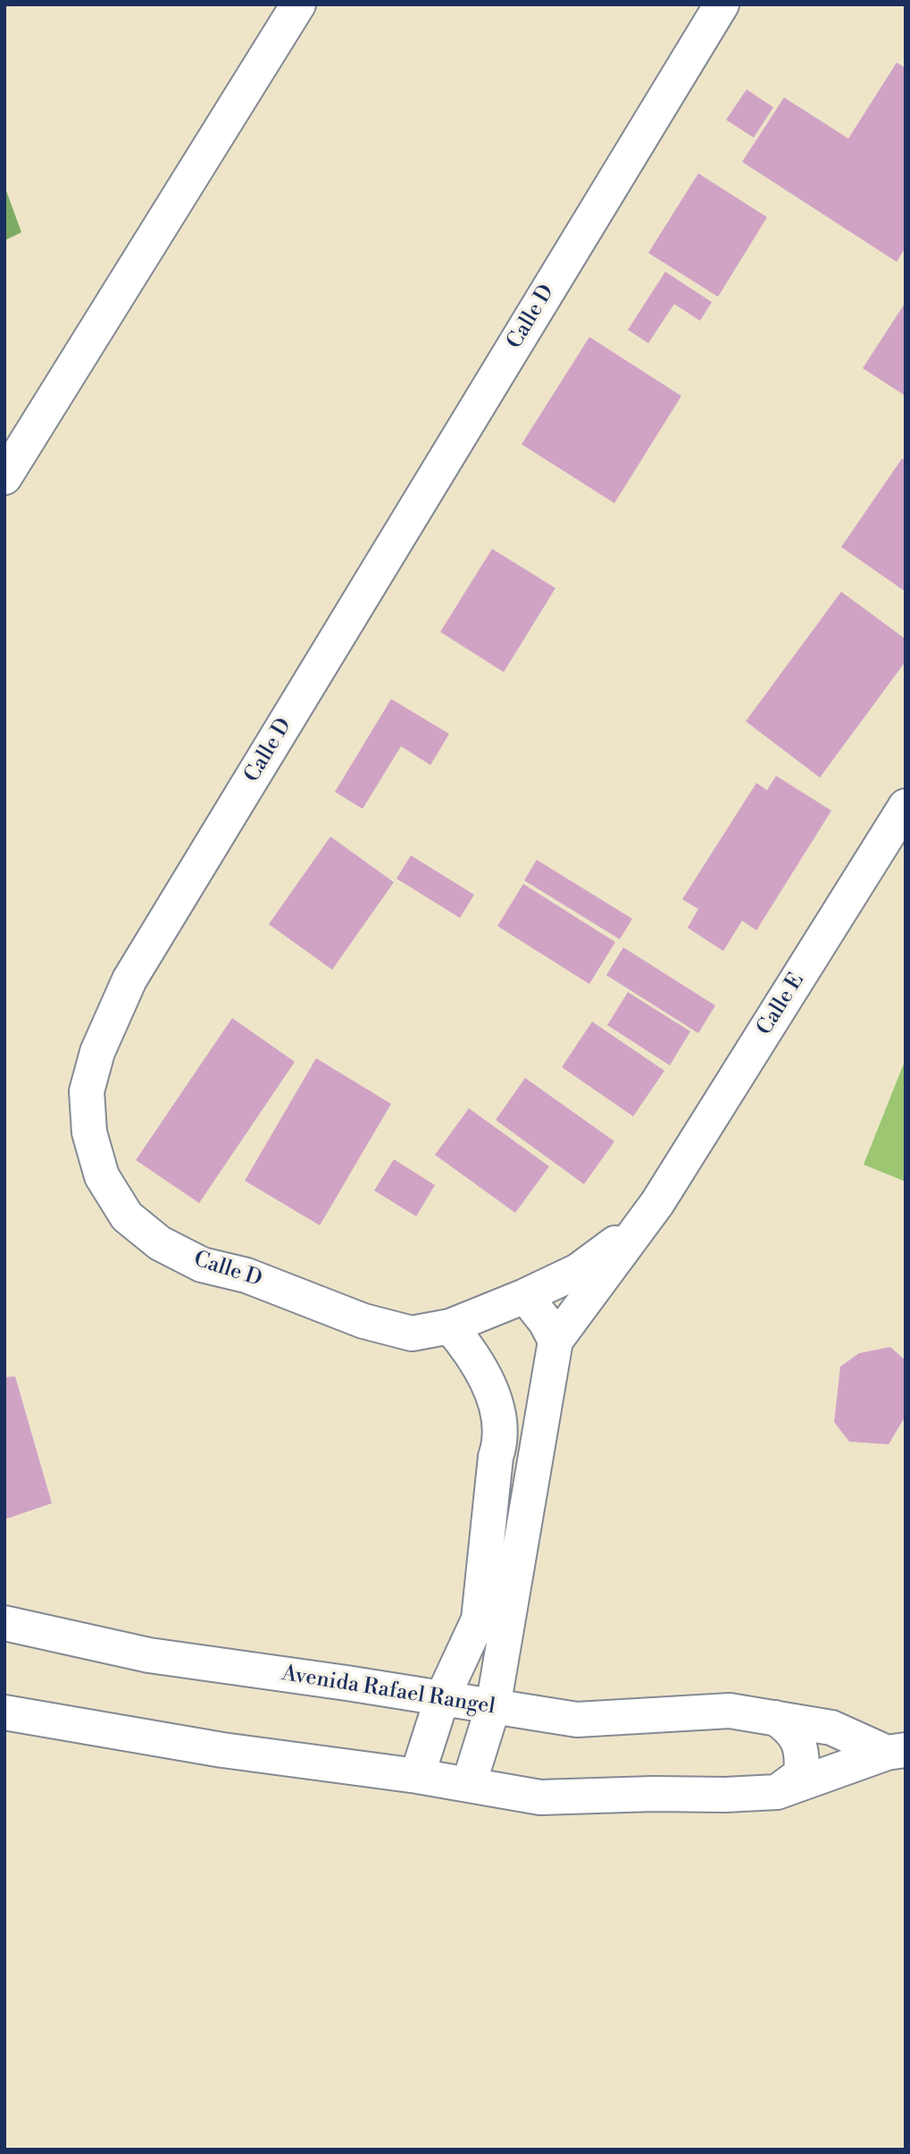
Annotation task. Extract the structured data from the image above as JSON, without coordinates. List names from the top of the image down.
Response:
{
  "streets": {
    "street": ["Calle D", "Calle E", "Avenida Rafael Rangel"]
  },
  "crossings": [
    ["Calle D", "Calle E"]
  ]
}
